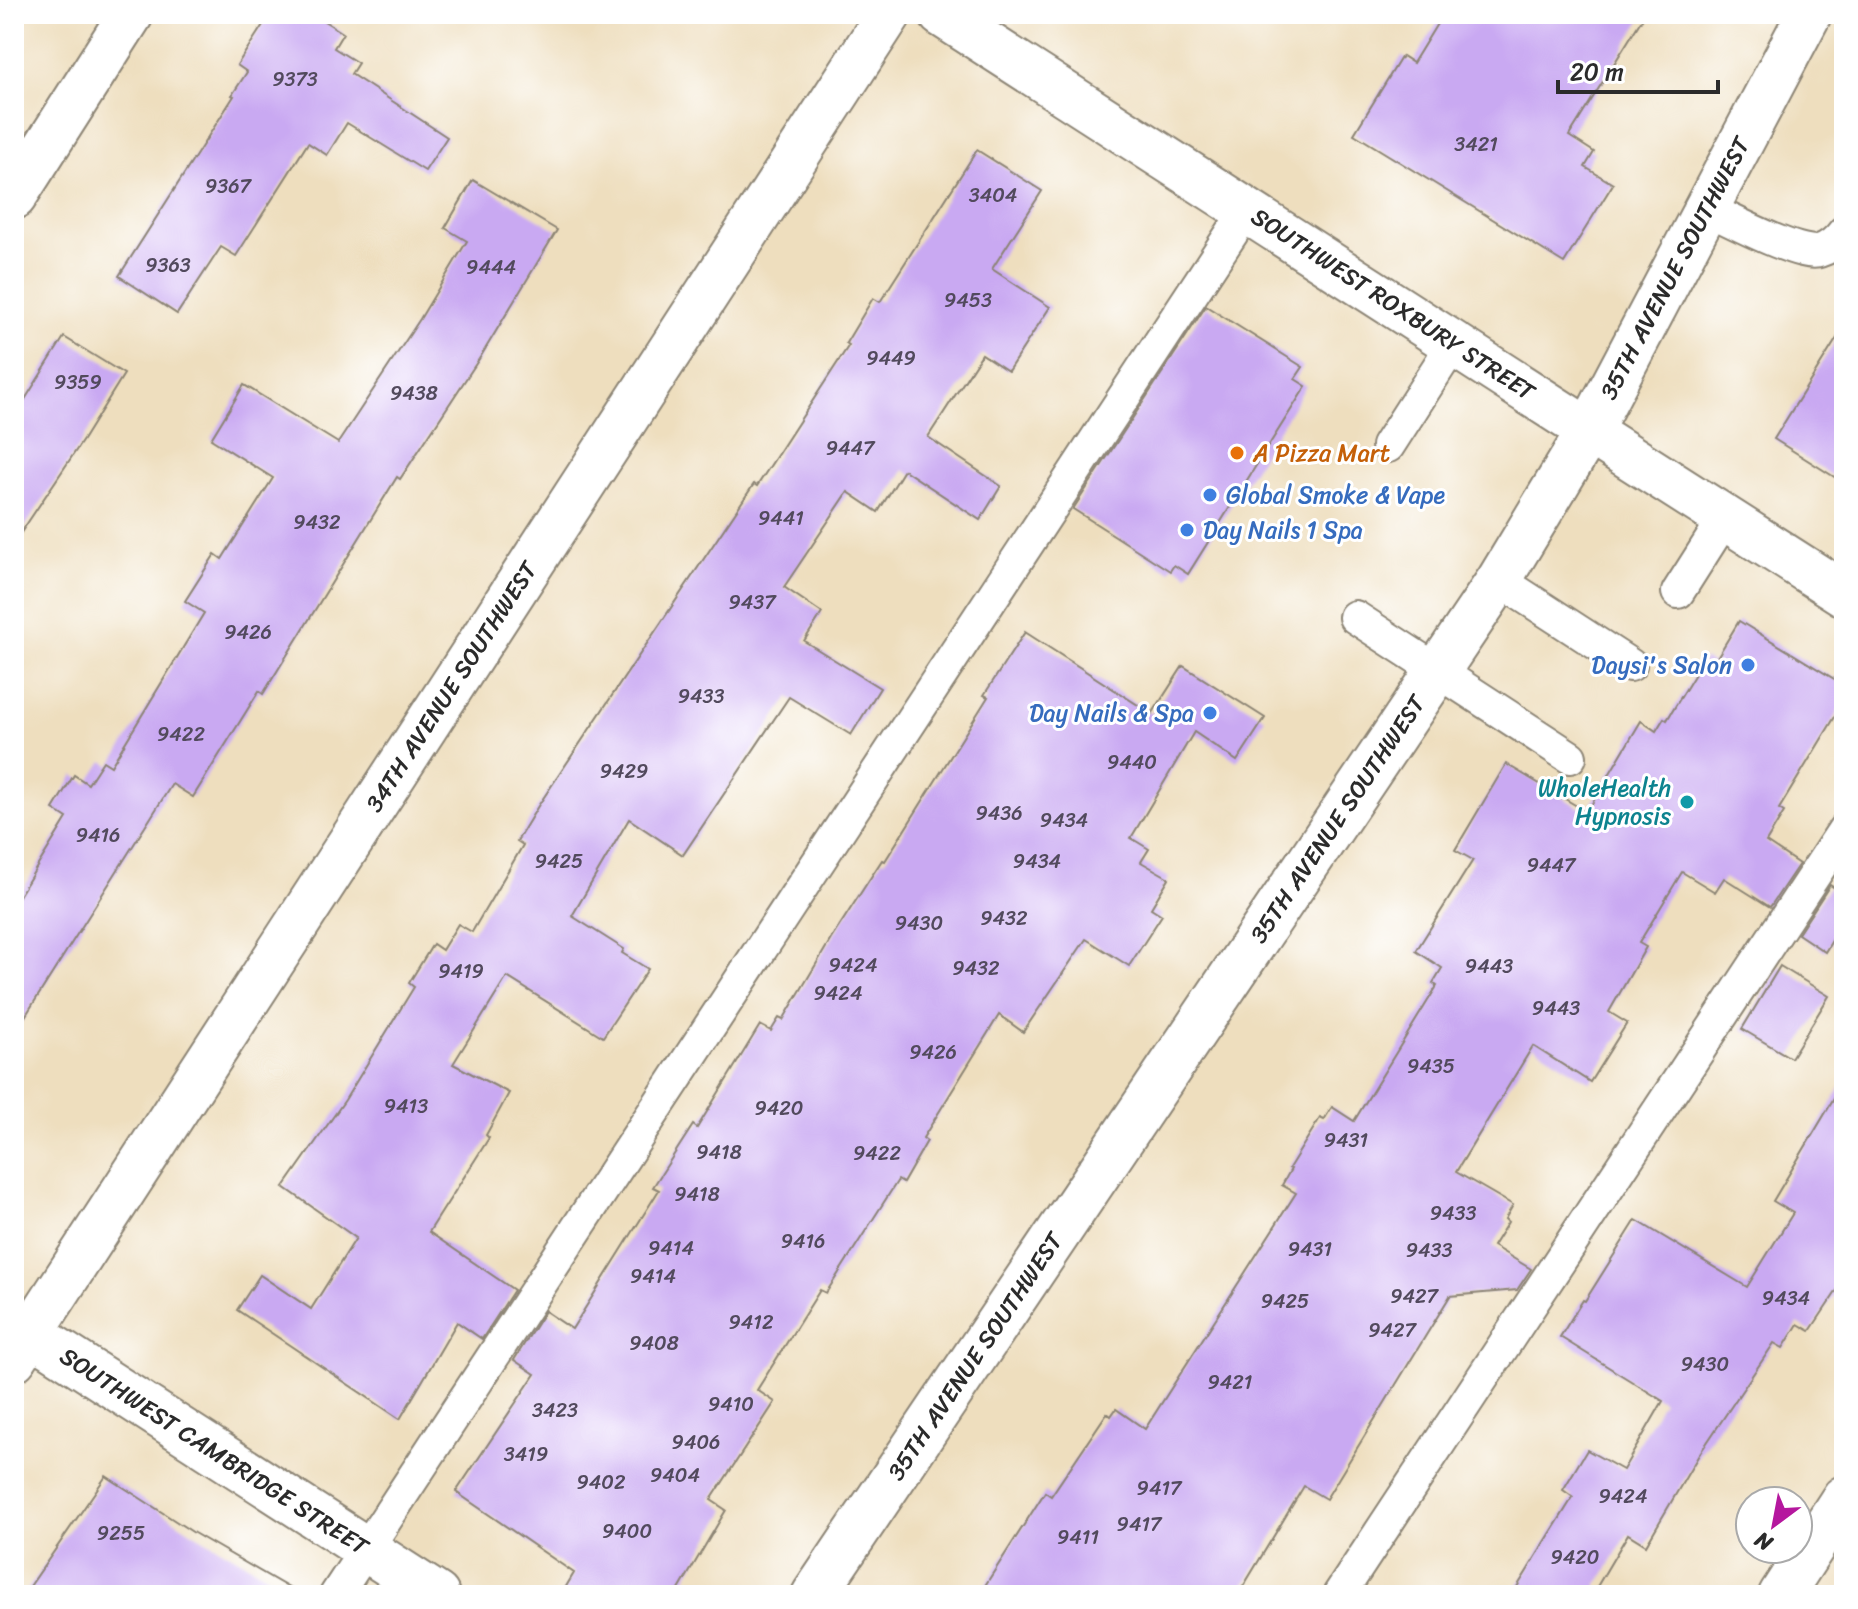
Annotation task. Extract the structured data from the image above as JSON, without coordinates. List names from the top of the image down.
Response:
{
  "streets": {
    "street": [
      "35TH AVENUE SOUTHWEST",
      "SOUTHWEST ROXBURY STREET",
      "34TH AVENUE SOUTHWEST",
      "SOUTHWEST CAMBRIDGE STREET"
    ]
  },
  "crossings": [
    ["35TH AVENUE SOUTHWEST", "SOUTHWEST ROXBURY STREET"],
    ["34TH AVENUE SOUTHWEST", "SOUTHWEST CAMBRIDGE STREET"]
  ],
  "places": [
    "A Pizza Mart",
    "Global Smoke & Vape",
    "Day Nails 1 Spa",
    "Daysi's Salon",
    "Day Nails & Spa",
    "WholeHealth Hypnosis"
  ],
  "house_numbers": [
    "9373",
    "3421",
    "9367",
    "3404",
    "9363",
    "9444",
    "9453",
    "9449",
    "9359",
    "9438",
    "9447",
    "9441",
    "9432",
    "9437",
    "9426",
    "9433",
    "9422",
    "9440",
    "9429",
    "9436",
    "9434",
    "9416",
    "9425",
    "9434",
    "9447",
    "9432",
    "9430",
    "9424",
    "9443",
    "9432",
    "9419",
    "9424",
    "9443",
    "9426",
    "9435",
    "9413",
    "9420",
    "9431",
    "9418",
    "9422",
    "9418",
    "9433",
    "9416",
    "9414",
    "9431",
    "9433",
    "9414",
    "9427",
    "9434",
    "9425",
    "9412",
    "9427",
    "9408",
    "9430",
    "9421",
    "9410",
    "3423",
    "9406",
    "3419",
    "9404",
    "9402",
    "9417",
    "9424",
    "9417",
    "9400",
    "9255",
    "9411",
    "9420"
  ],
  "scale_bar": "20 m",
  "north": "bottom left"
}
